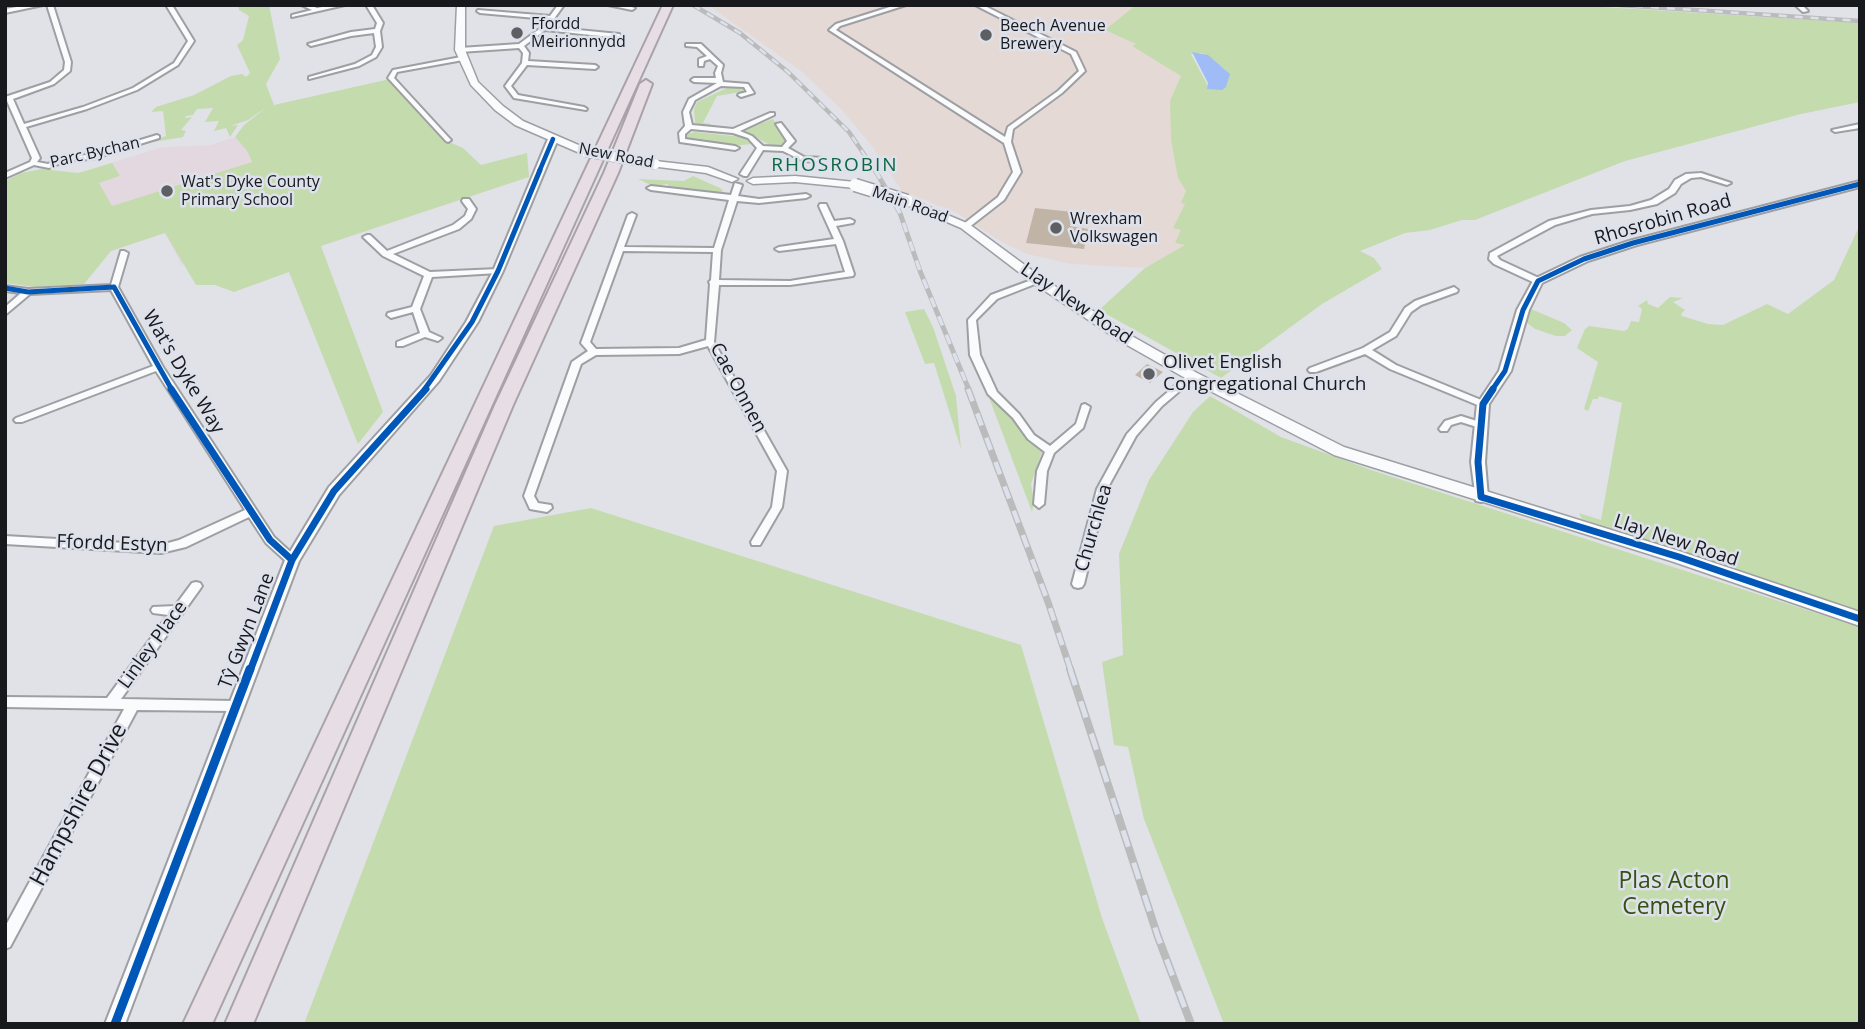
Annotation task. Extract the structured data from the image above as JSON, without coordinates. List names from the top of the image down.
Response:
{
  "streets": {
    "main road": ["New Road", "Main Road", "Llay New Road"],
    "street": [
      "Parc Bychan",
      "Rhosrobin Road",
      "Wat's Dyke Way",
      "Cae Onnen",
      "Churchlea",
      "Ffordd Estyn",
      "Tŷ Gwyn Lane",
      "Linley Place",
      "Hampshire Drive"
    ]
  },
  "crossings": [
    ["New Road", "Main Road"],
    ["New Road", "Cae Onnen"],
    ["New Road", "Tŷ Gwyn Lane"],
    ["Main Road", "Llay New Road"],
    ["Llay New Road", "Churchlea"],
    ["Wat's Dyke Way", "Ffordd Estyn"],
    ["Wat's Dyke Way", "Tŷ Gwyn Lane"]
  ],
  "districts": ["RHOSROBIN"],
  "parks": ["Plas Acton Cemetery"],
  "places": [
    "Ffordd Meirionnydd",
    "Beech Avenue Brewery",
    "Wat's Dyke County Primary School",
    "Wrexham Volkswagen",
    "Olivet English Congregational Church"
  ]
}
